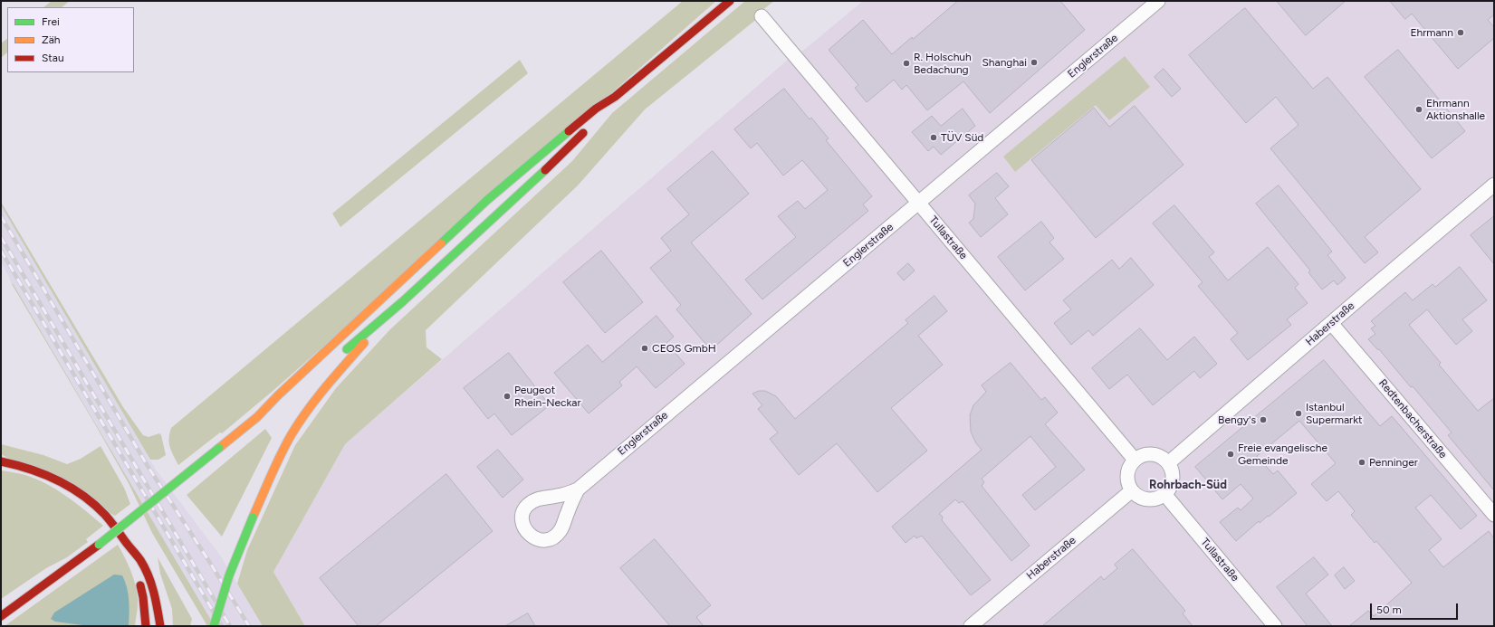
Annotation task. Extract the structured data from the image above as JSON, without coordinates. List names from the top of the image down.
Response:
{
  "streets": {
    "street": [
      "Englerstraße",
      "Tullastraße",
      "Haberstraße",
      "Redtenbacherstraße"
    ]
  },
  "crossings": [
    ["Englerstraße", "Tullastraße"],
    ["Tullastraße", "Haberstraße"],
    ["Haberstraße", "Redtenbacherstraße"]
  ],
  "districts": ["Rohrbach-Süd"],
  "places": [
    "Ehrmann",
    "Shanghai",
    "R. Holschuh Bedachung",
    "Ehrmann Aktionshalle",
    "TÜV Süd",
    "CEOS GmbH",
    "Peugeot Rhein-Neckar",
    "Istanbul Supermarkt",
    "Bengy's",
    "Freie evangelische Gemeinde",
    "Penninger"
  ],
  "legend": ["Frei", "Zäh", "Stau"],
  "scale_bar": "50 m"
}
